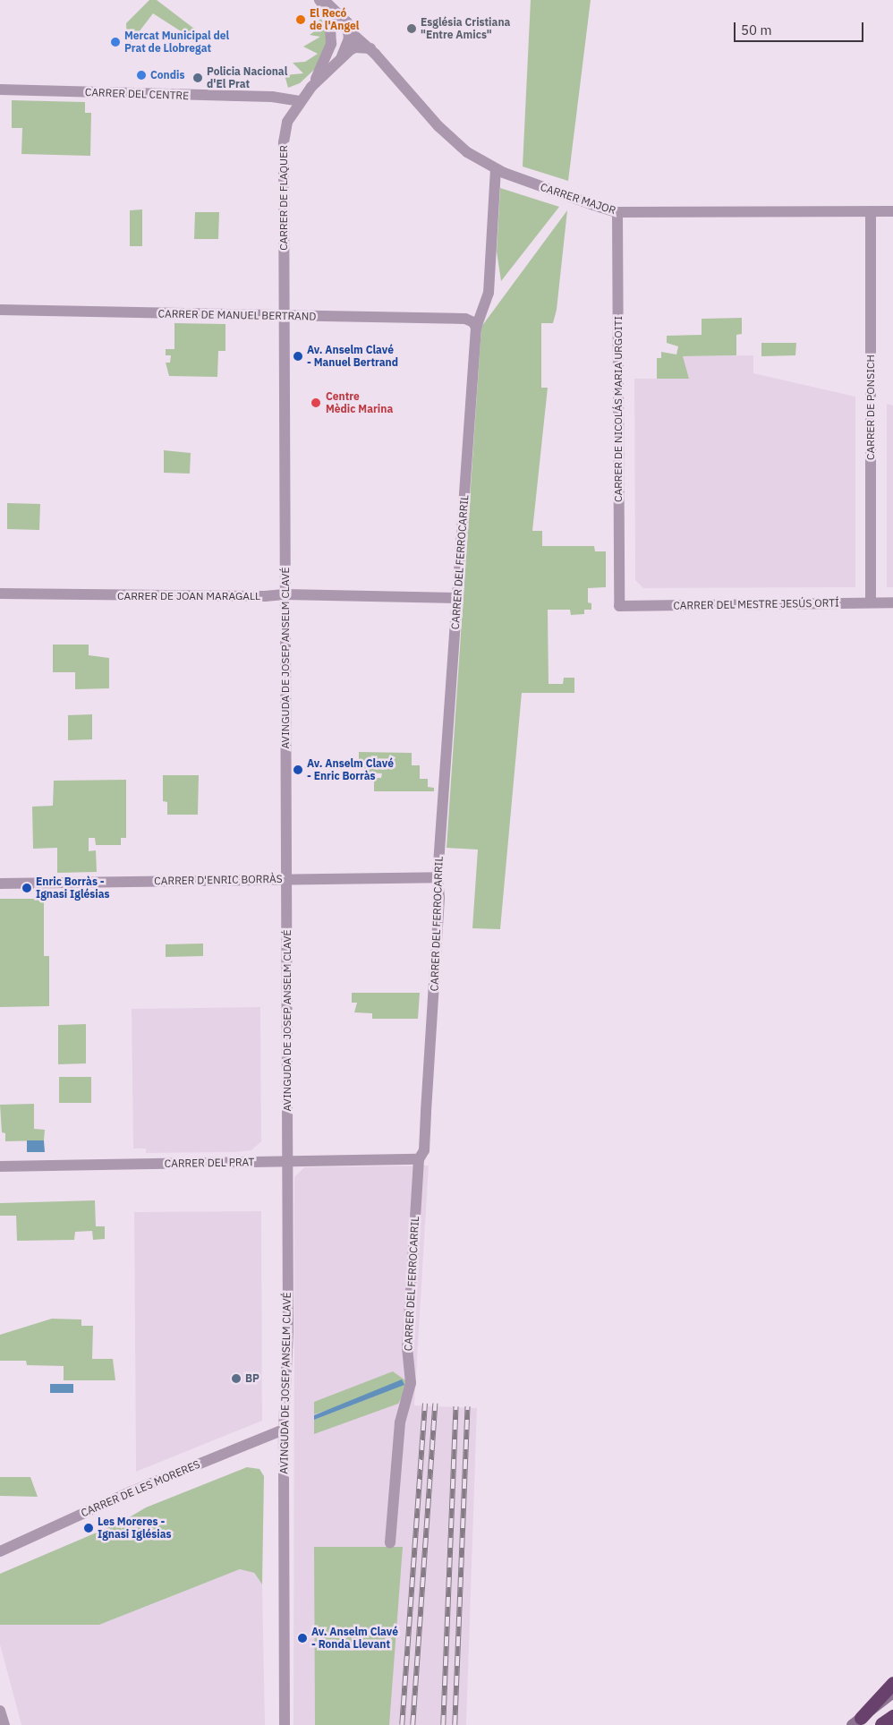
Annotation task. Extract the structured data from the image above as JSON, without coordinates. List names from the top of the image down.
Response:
{
  "streets": {
    "street": [
      "CARRER DEL CENTRE",
      "CARRER DE FLAQUER",
      "CARRER MAJOR",
      "CARRER DE MANUEL BERTRAND",
      "CARRER DE PONSICH",
      "CARRER DE NICOLÁS MARIA URGOITI",
      "CARRER DEL FERROCARRIL",
      "CARRER DE JOAN MARAGALL",
      "CARRER DEL MESTRE JESÚS ORTÍ",
      "AVINGUDA DE JOSEP ANSELM CLAVÉ",
      "CARRER D'ENRIC BORRÀS",
      "CARRER DEL PRAT",
      "CARRER DE LES MORERES"
    ]
  },
  "crossings": [
    ["CARRER DEL CENTRE", "CARRER DE FLAQUER"],
    ["CARRER DE FLAQUER", "CARRER DE MANUEL BERTRAND"],
    ["CARRER DE FLAQUER", "AVINGUDA DE JOSEP ANSELM CLAVÉ"],
    ["CARRER MAJOR", "CARRER DE PONSICH"],
    ["CARRER MAJOR", "CARRER DE NICOLÁS MARIA URGOITI"],
    ["CARRER MAJOR", "CARRER DEL FERROCARRIL"],
    ["CARRER DE MANUEL BERTRAND", "CARRER DEL FERROCARRIL"],
    ["CARRER DE MANUEL BERTRAND", "AVINGUDA DE JOSEP ANSELM CLAVÉ"],
    ["CARRER DE PONSICH", "CARRER DEL MESTRE JESÚS ORTÍ"],
    ["CARRER DE NICOLÁS MARIA URGOITI", "CARRER DEL MESTRE JESÚS ORTÍ"],
    ["CARRER DEL FERROCARRIL", "CARRER DE JOAN MARAGALL"],
    ["CARRER DEL FERROCARRIL", "CARRER D'ENRIC BORRÀS"],
    ["CARRER DEL FERROCARRIL", "CARRER DEL PRAT"],
    ["CARRER DE JOAN MARAGALL", "AVINGUDA DE JOSEP ANSELM CLAVÉ"],
    ["AVINGUDA DE JOSEP ANSELM CLAVÉ", "CARRER D'ENRIC BORRÀS"],
    ["AVINGUDA DE JOSEP ANSELM CLAVÉ", "CARRER DEL PRAT"],
    ["AVINGUDA DE JOSEP ANSELM CLAVÉ", "CARRER DE LES MORERES"]
  ],
  "places": [
    "El Recó de l'Angel",
    "Església Cristiana \"Entre Amics\"",
    "Mercat Municipal del Prat de Llobregat",
    "Condis",
    "Policia Nacional d'El Prat",
    "Av. Anselm Clavé - Manuel Bertrand",
    "Centre Mèdic Marina",
    "Av. Anselm Clavé - Enric Borràs",
    "Enric Borràs - Ignasi Iglésias",
    "BP",
    "Les Moreres - Ignasi Iglésias",
    "Av. Anselm Clavé - Ronda Llevant"
  ],
  "scale_bar": "50 m"
}
